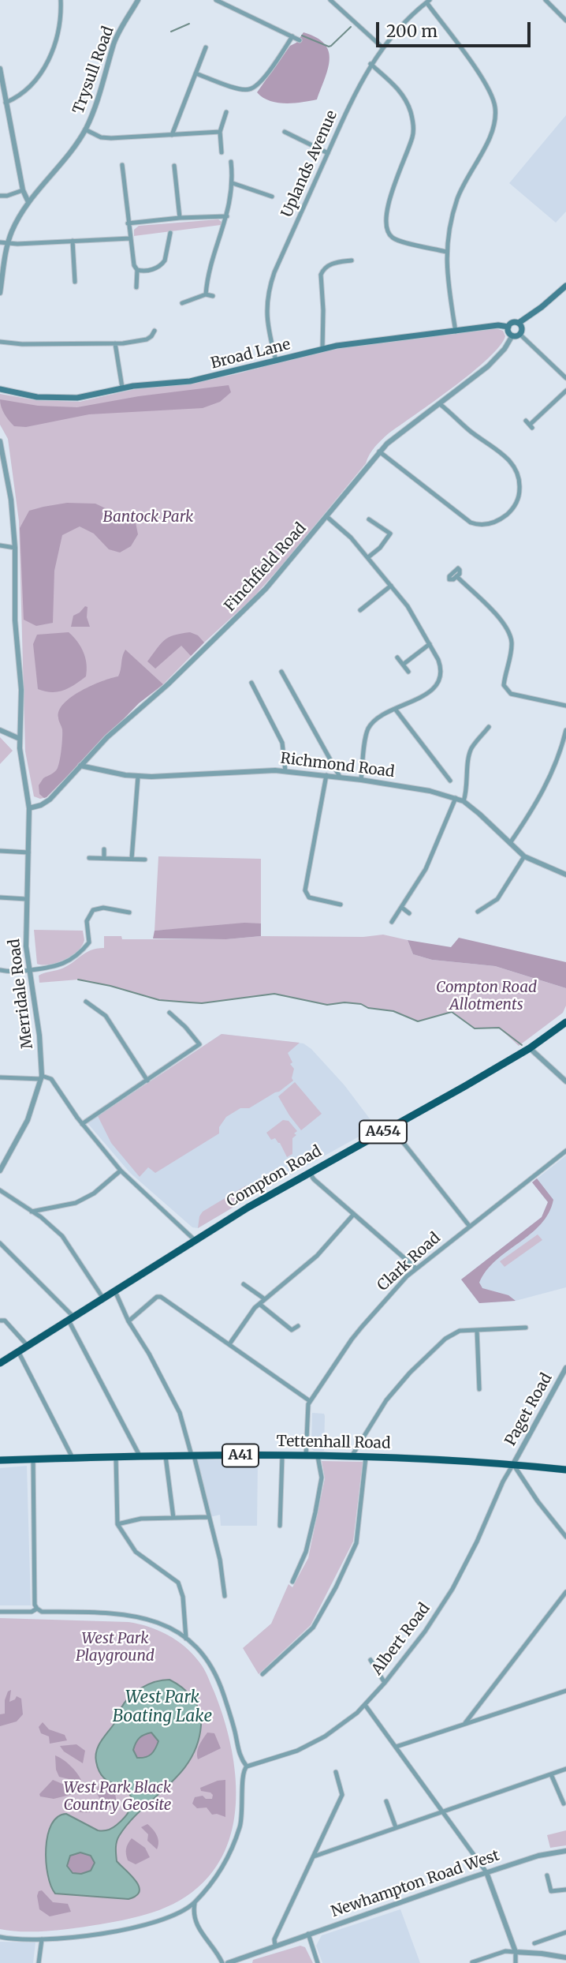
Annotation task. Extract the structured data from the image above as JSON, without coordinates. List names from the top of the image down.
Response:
{
  "streets": {
    "highway": [
      "A454",
      "Compton Road",
      "Tettenhall Road",
      "A41"
    ],
    "main road": ["Broad Lane"],
    "street": [
      "Trysull Road",
      "Uplands Avenue",
      "Finchfield Road",
      "Richmond Road",
      "Merridale Road",
      "Clark Road",
      "Paget Road",
      "Albert Road",
      "Newhampton Road West"
    ]
  },
  "crossings": [
    ["Uplands Avenue", "Broad Lane"],
    ["Broad Lane", "Finchfield Road"],
    ["Finchfield Road", "Richmond Road"],
    ["Finchfield Road", "Merridale Road"],
    ["Clark Road", "Tettenhall Road"],
    ["Paget Road", "Tettenhall Road"],
    ["Paget Road", "Albert Road"],
    ["Tettenhall Road", "Albert Road"]
  ],
  "water": ["West Park Boating Lake"],
  "parks": [
    "Bantock Park",
    "Compton Road Allotments",
    "West Park Playground",
    "West Park Black Country Geosite"
  ],
  "scale_bar": "200 m"
}
